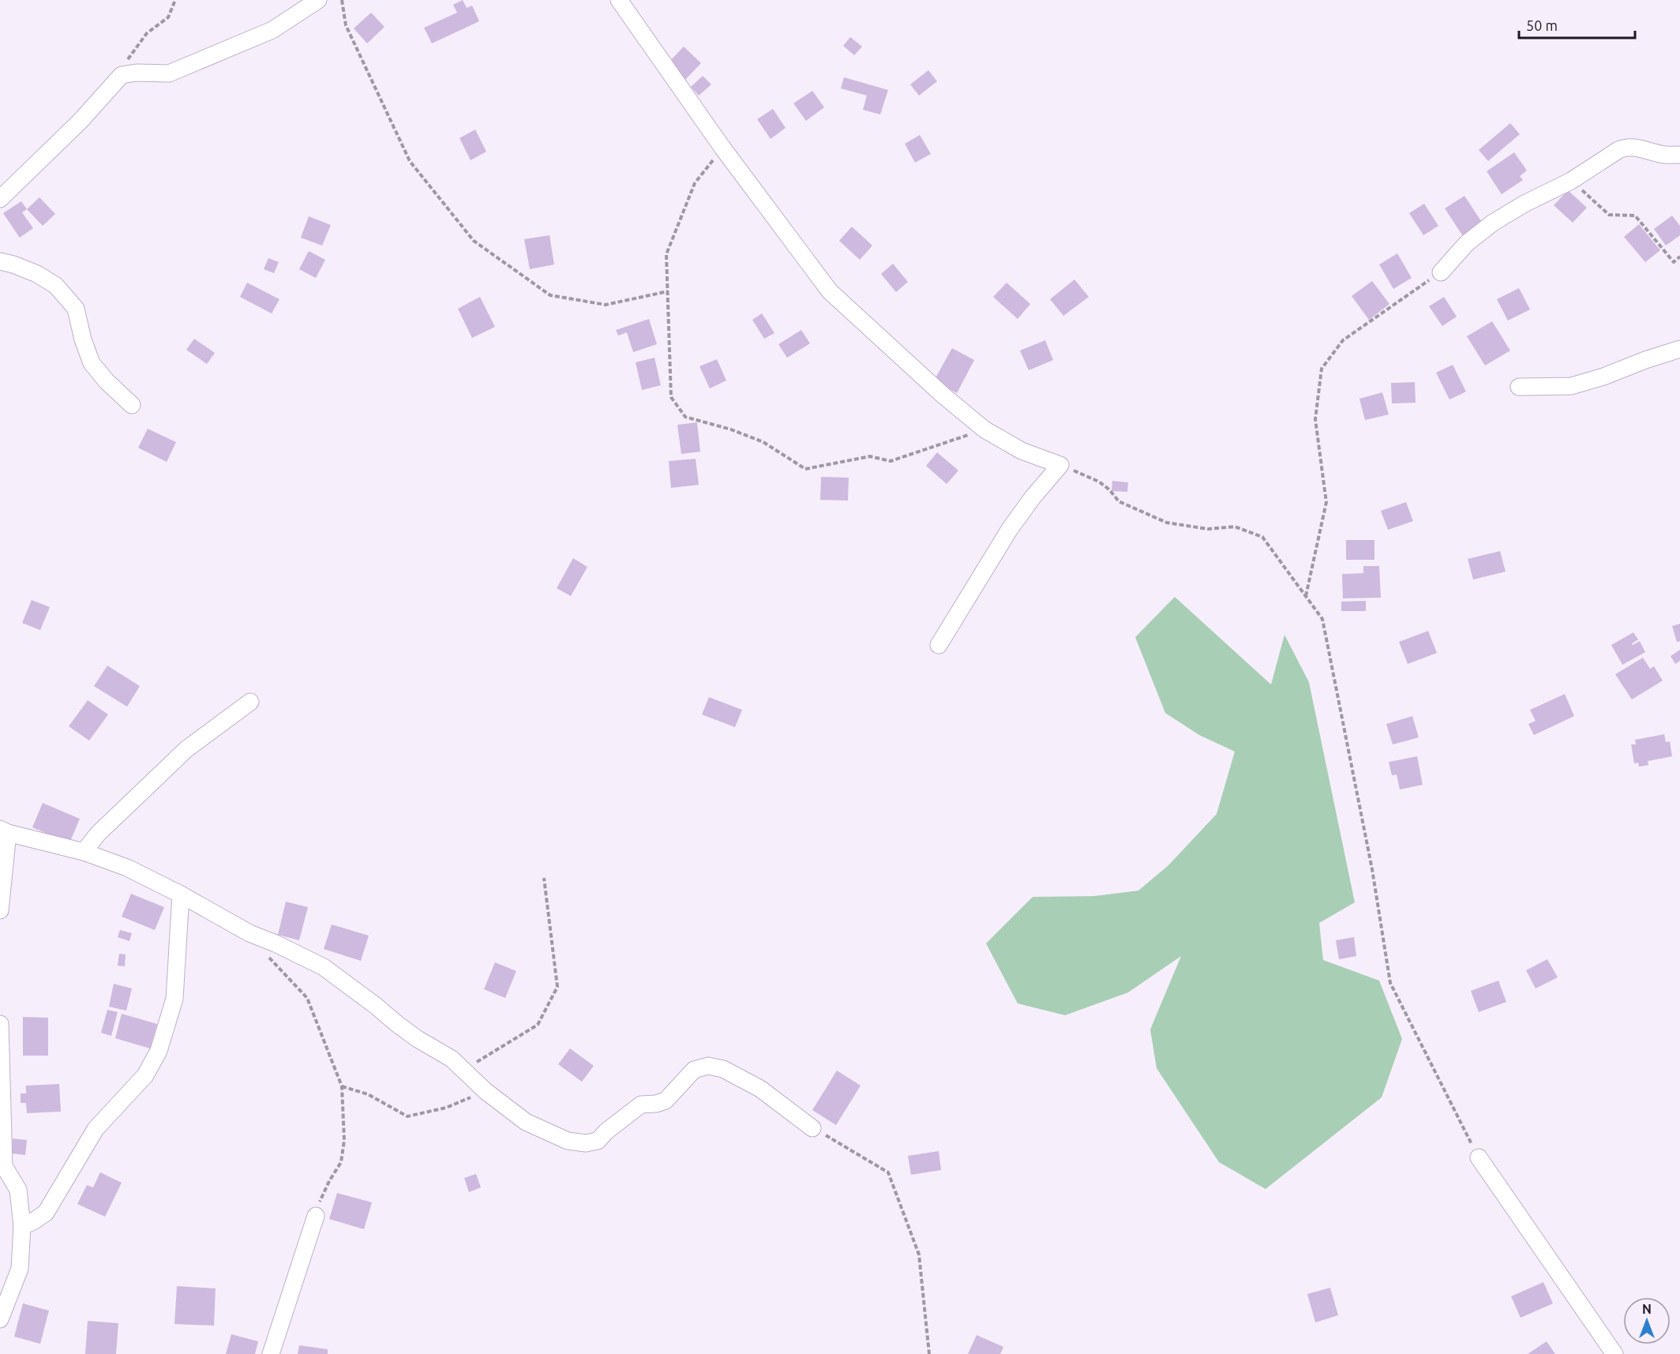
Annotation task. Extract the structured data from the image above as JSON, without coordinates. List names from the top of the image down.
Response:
{
  "scale_bar": "50 m",
  "north": "top"
}
